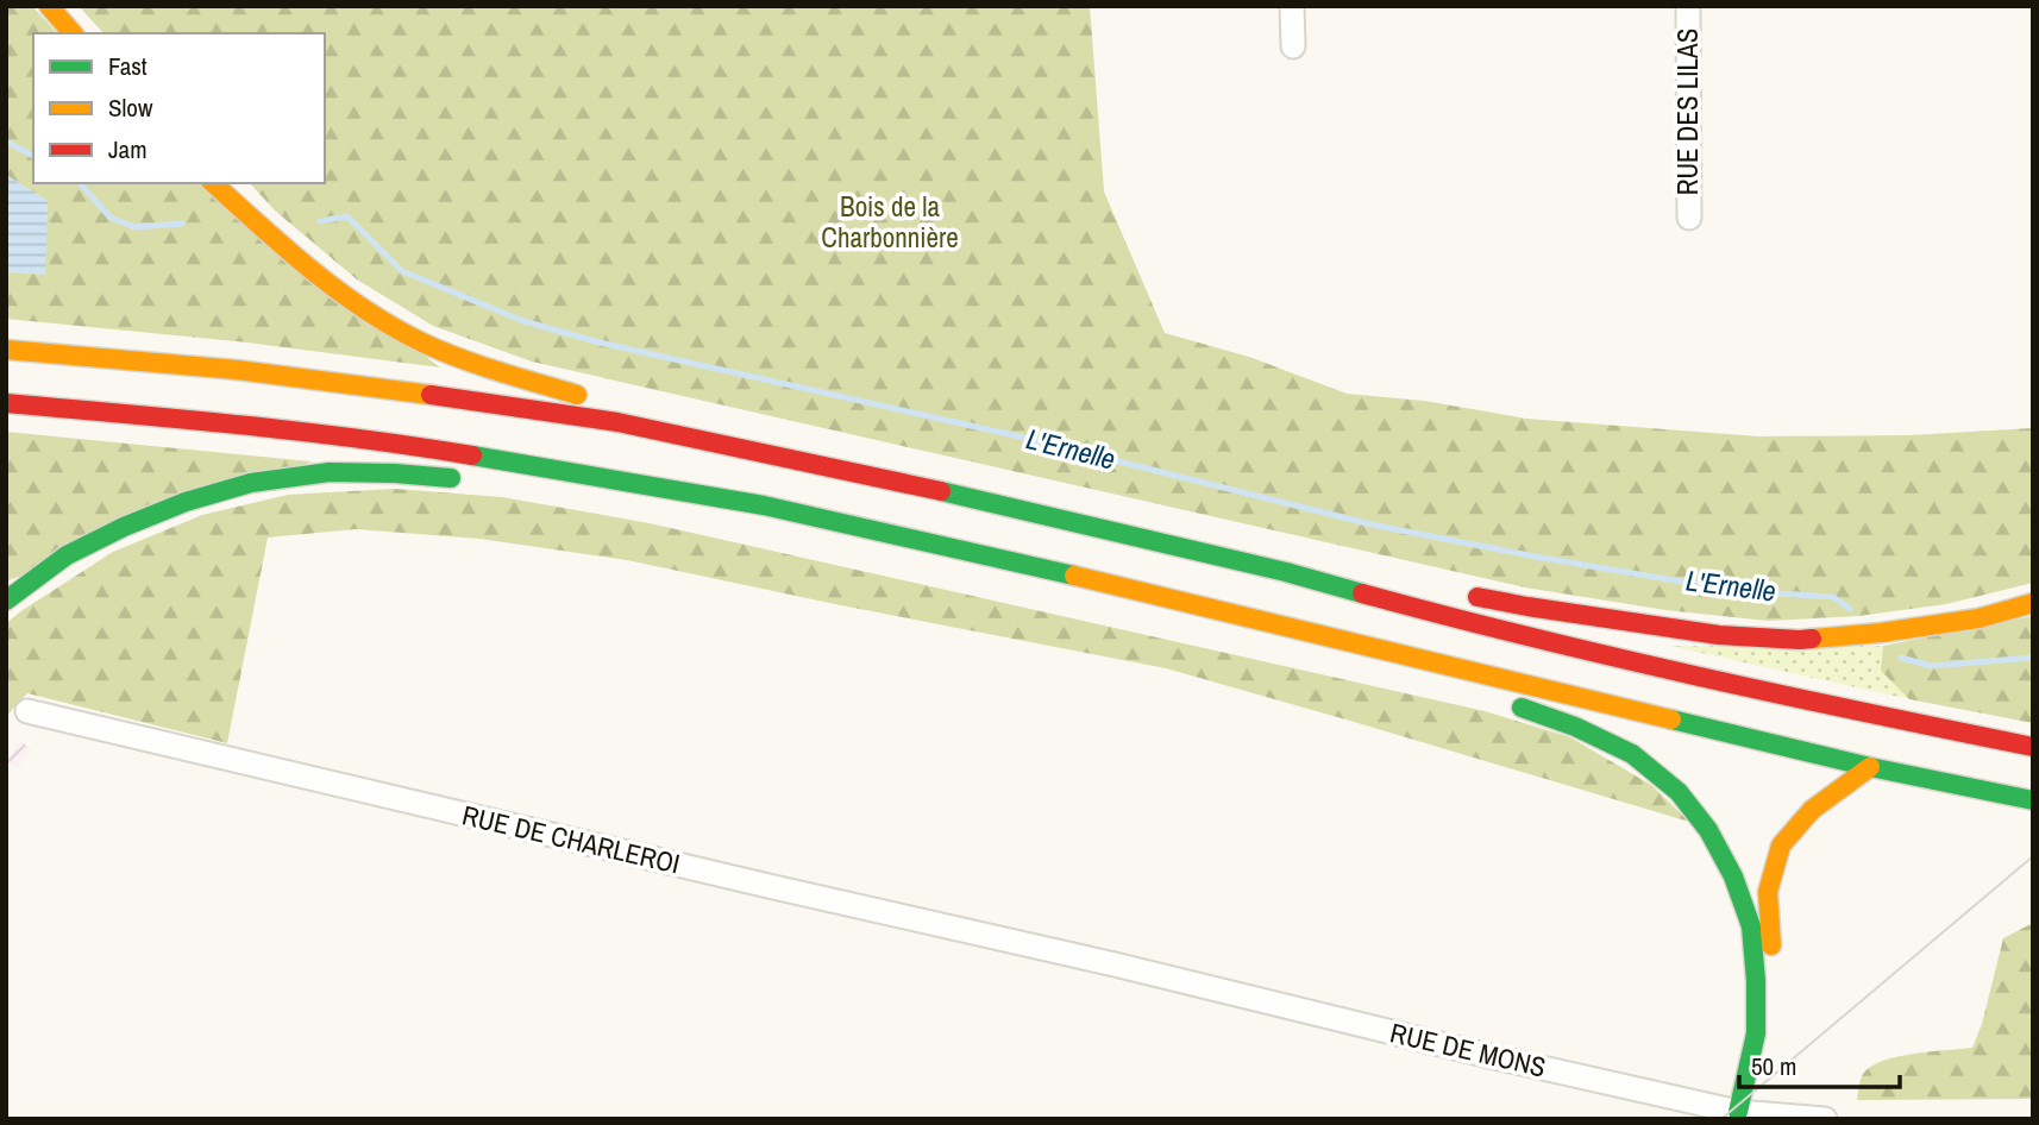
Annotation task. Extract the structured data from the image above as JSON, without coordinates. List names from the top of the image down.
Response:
{
  "streets": {
    "street": ["RUE DES LILAS", "RUE DE CHARLEROI", "RUE DE MONS"]
  },
  "crossings": [
    ["RUE DE CHARLEROI", "RUE DE MONS"]
  ],
  "water": ["L'Ernelle"],
  "parks": ["Bois de la Charbonnière"],
  "legend": ["Fast", "Slow", "Jam"],
  "scale_bar": "50 m"
}
